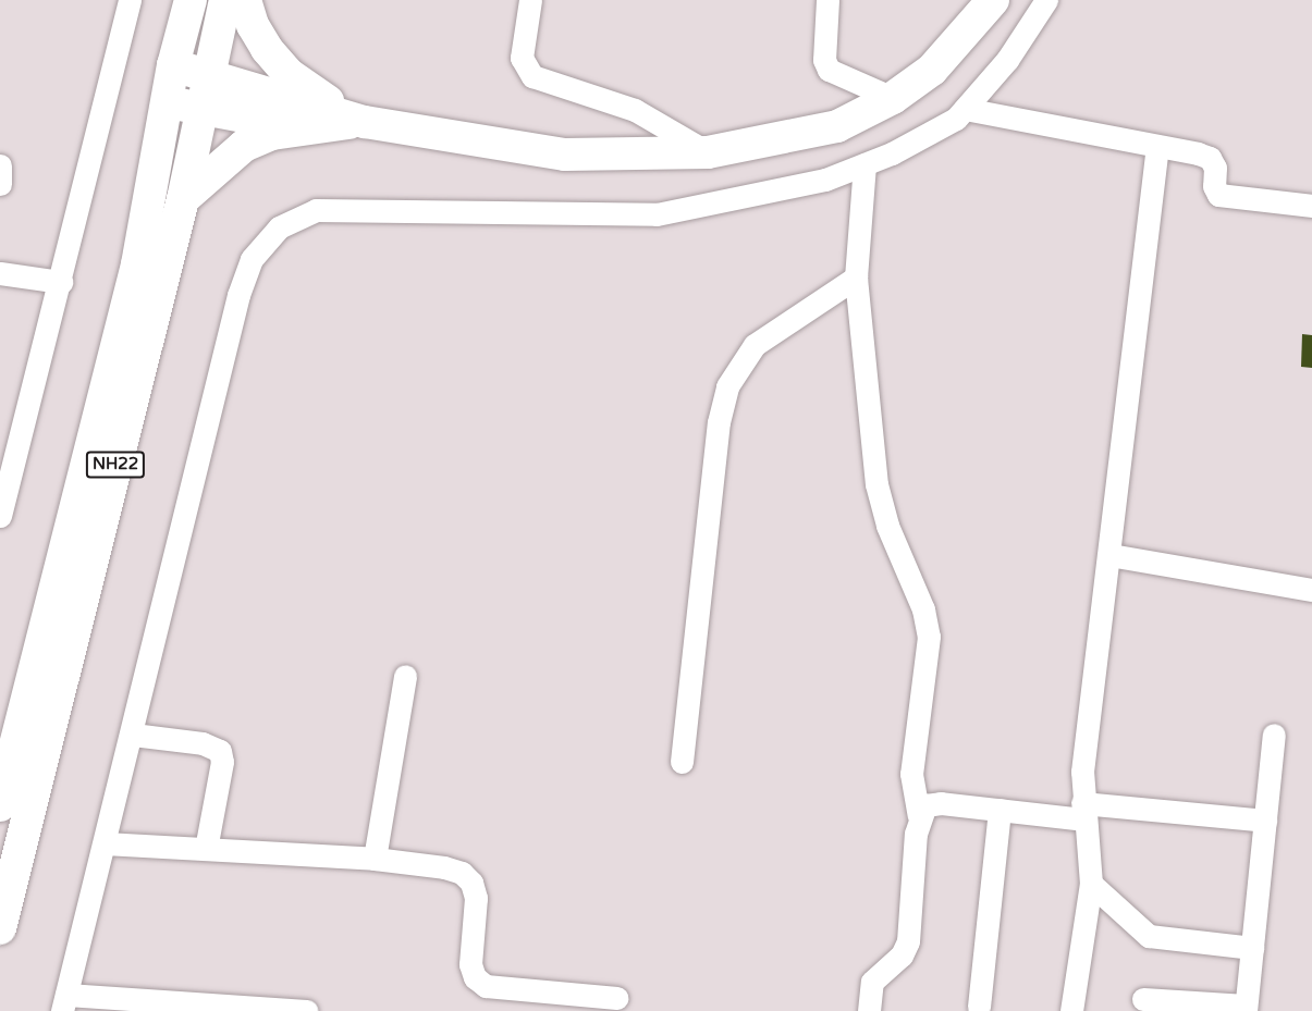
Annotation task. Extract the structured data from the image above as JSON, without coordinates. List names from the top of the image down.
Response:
{
  "streets": {
    "highway": ["NH22"]
  }
}
